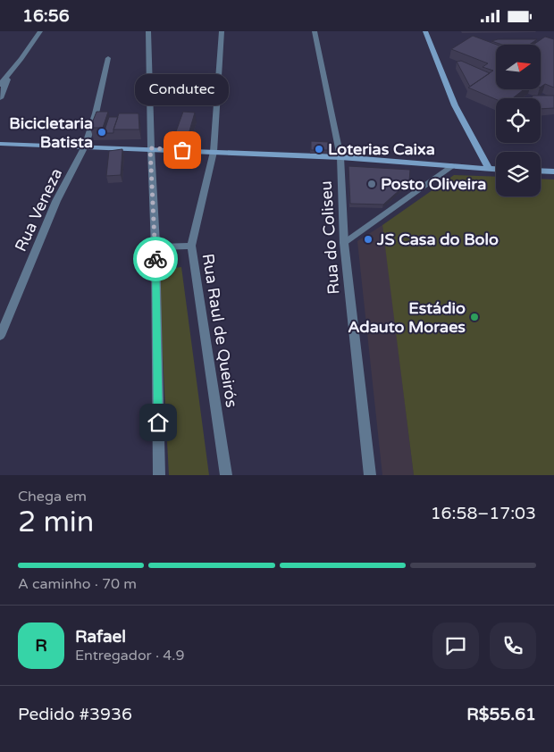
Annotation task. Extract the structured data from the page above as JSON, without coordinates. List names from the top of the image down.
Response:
{
  "streets": {
    "street": ["Rua Veneza", "Rua do Coliseu", "Rua Raul de Queirós"]
  },
  "places": [
    "Bicicletaria Batista",
    "Loterias Caixa",
    "Condutec",
    "Posto Oliveira",
    "JS Casa do Bolo",
    "Estádio Adauto Moraes"
  ],
  "north": "right",
  "page": {
    "status": "16:56",
    "bubble": "Condutec",
    "heading": ["2 min", "Chega em", "16:58–17:03"],
    "panel": [
      "Rafael",
      "Entregador · 4.9",
      "Pedido #3936",
      "R$55.61"
    ],
    "bar": "A caminho · 70 m",
    "round": "R"
  }
}
